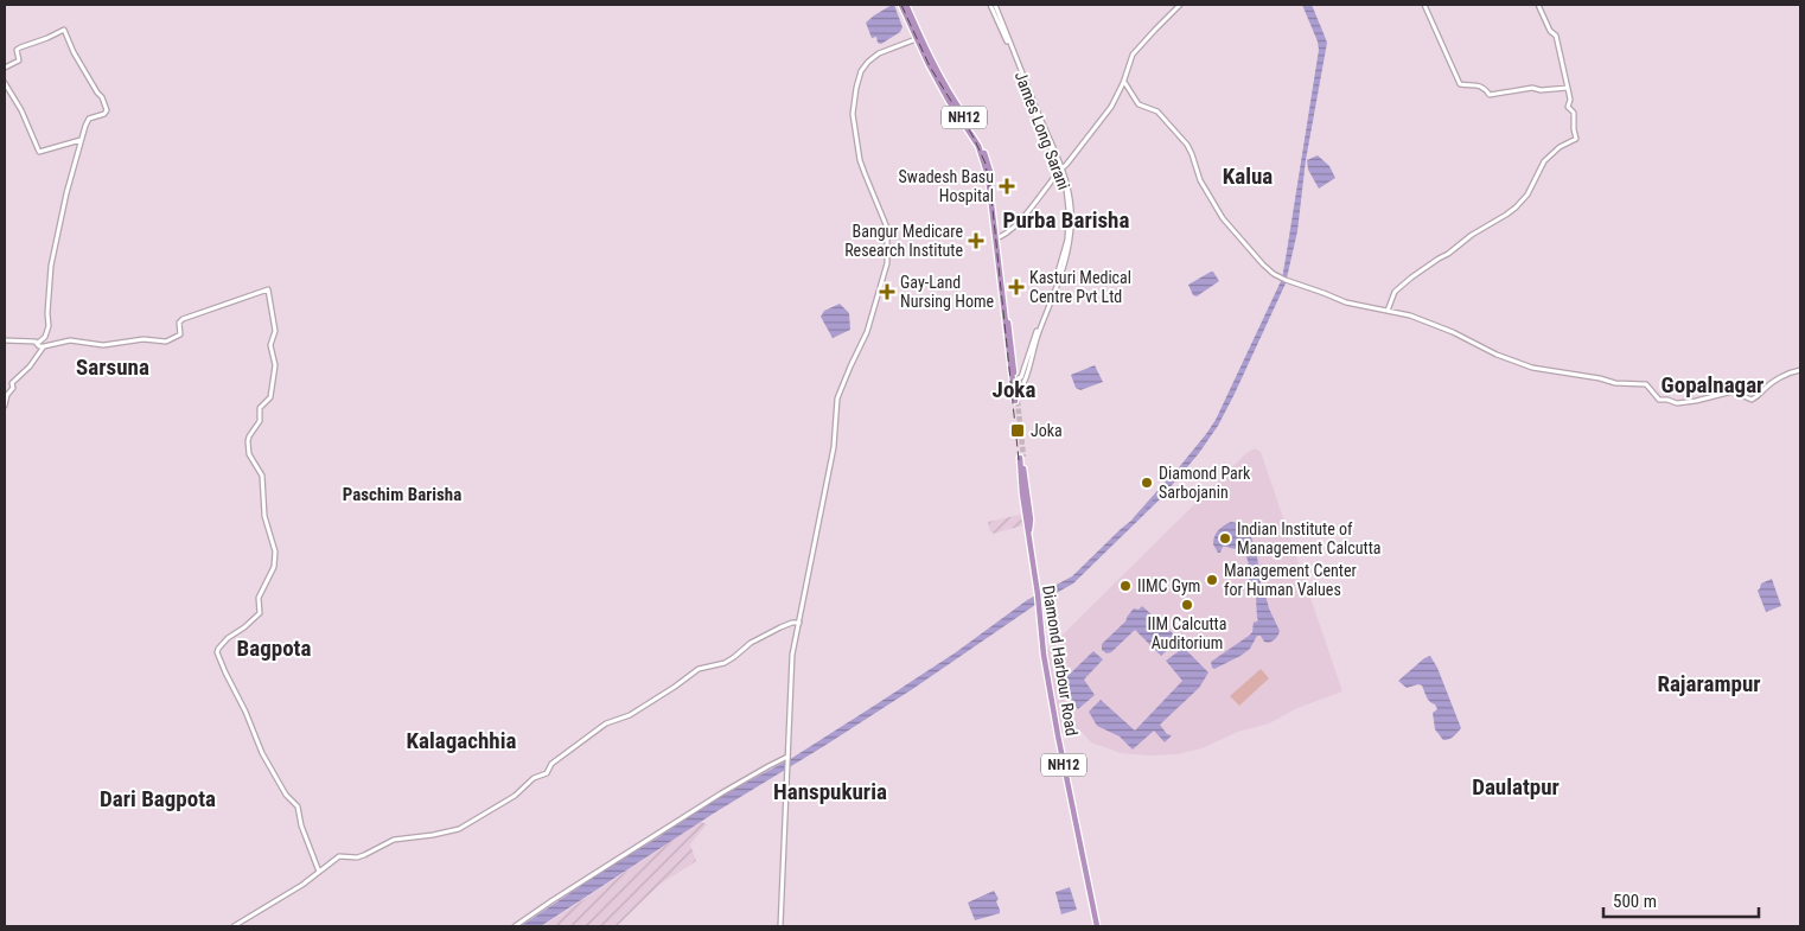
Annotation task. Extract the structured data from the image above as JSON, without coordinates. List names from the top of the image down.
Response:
{
  "streets": {
    "highway": ["NH12", "Diamond Harbour Road"],
    "street": ["James Long Sarani"]
  },
  "crossings": [
    ["NH12", "James Long Sarani"]
  ],
  "districts": [
    "Kalua",
    "Purba Barisha",
    "Sarsuna",
    "Gopalnagar",
    "Joka",
    "Paschim Barisha",
    "Bagpota",
    "Rajarampur",
    "Kalagachhia",
    "Daulatpur",
    "Hanspukuria",
    "Dari Bagpota"
  ],
  "places": {
    "health": [
      "Swadesh Basu Hospital",
      "Bangur Medicare Research Institute",
      "Kasturi Medical Centre Pvt Ltd",
      "Gay-Land Nursing Home"
    ],
    "transit": ["Joka"],
    "other": [
      "Diamond Park Sarbojanin",
      "Indian Institute of Management Calcutta",
      "Management Center for Human Values",
      "IIMC Gym",
      "IIM Calcutta Auditorium"
    ]
  },
  "scale_bar": "500 m"
}
